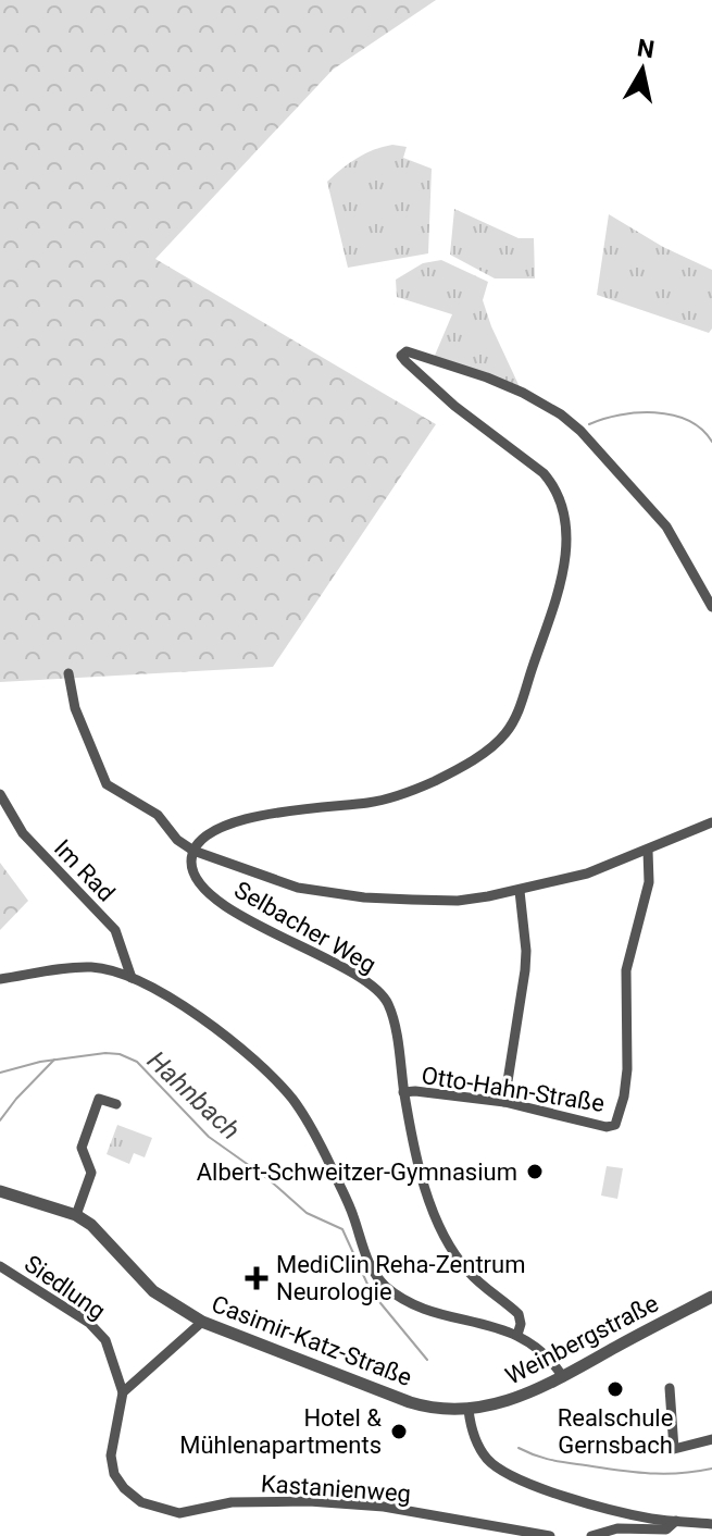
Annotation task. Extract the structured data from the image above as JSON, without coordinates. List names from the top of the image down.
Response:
{
  "streets": {
    "street": [
      "Im Rad",
      "Selbacher Weg",
      "Otto-Hahn-Straße",
      "Siedlung",
      "Weinbergstraße",
      "Casimir-Katz-Straße",
      "Kastanienweg"
    ]
  },
  "crossings": [
    ["Selbacher Weg", "Otto-Hahn-Straße"],
    ["Siedlung", "Kastanienweg"],
    ["Weinbergstraße", "Casimir-Katz-Straße"]
  ],
  "water": ["Hahnbach"],
  "places": {
    "other": ["Albert-Schweitzer-Gymnasium", "Realschule Gernsbach", "Hotel & Mühlenapartments"],
    "health": ["MediClin Reha-Zentrum Neurologie"]
  },
  "north": "top"
}
